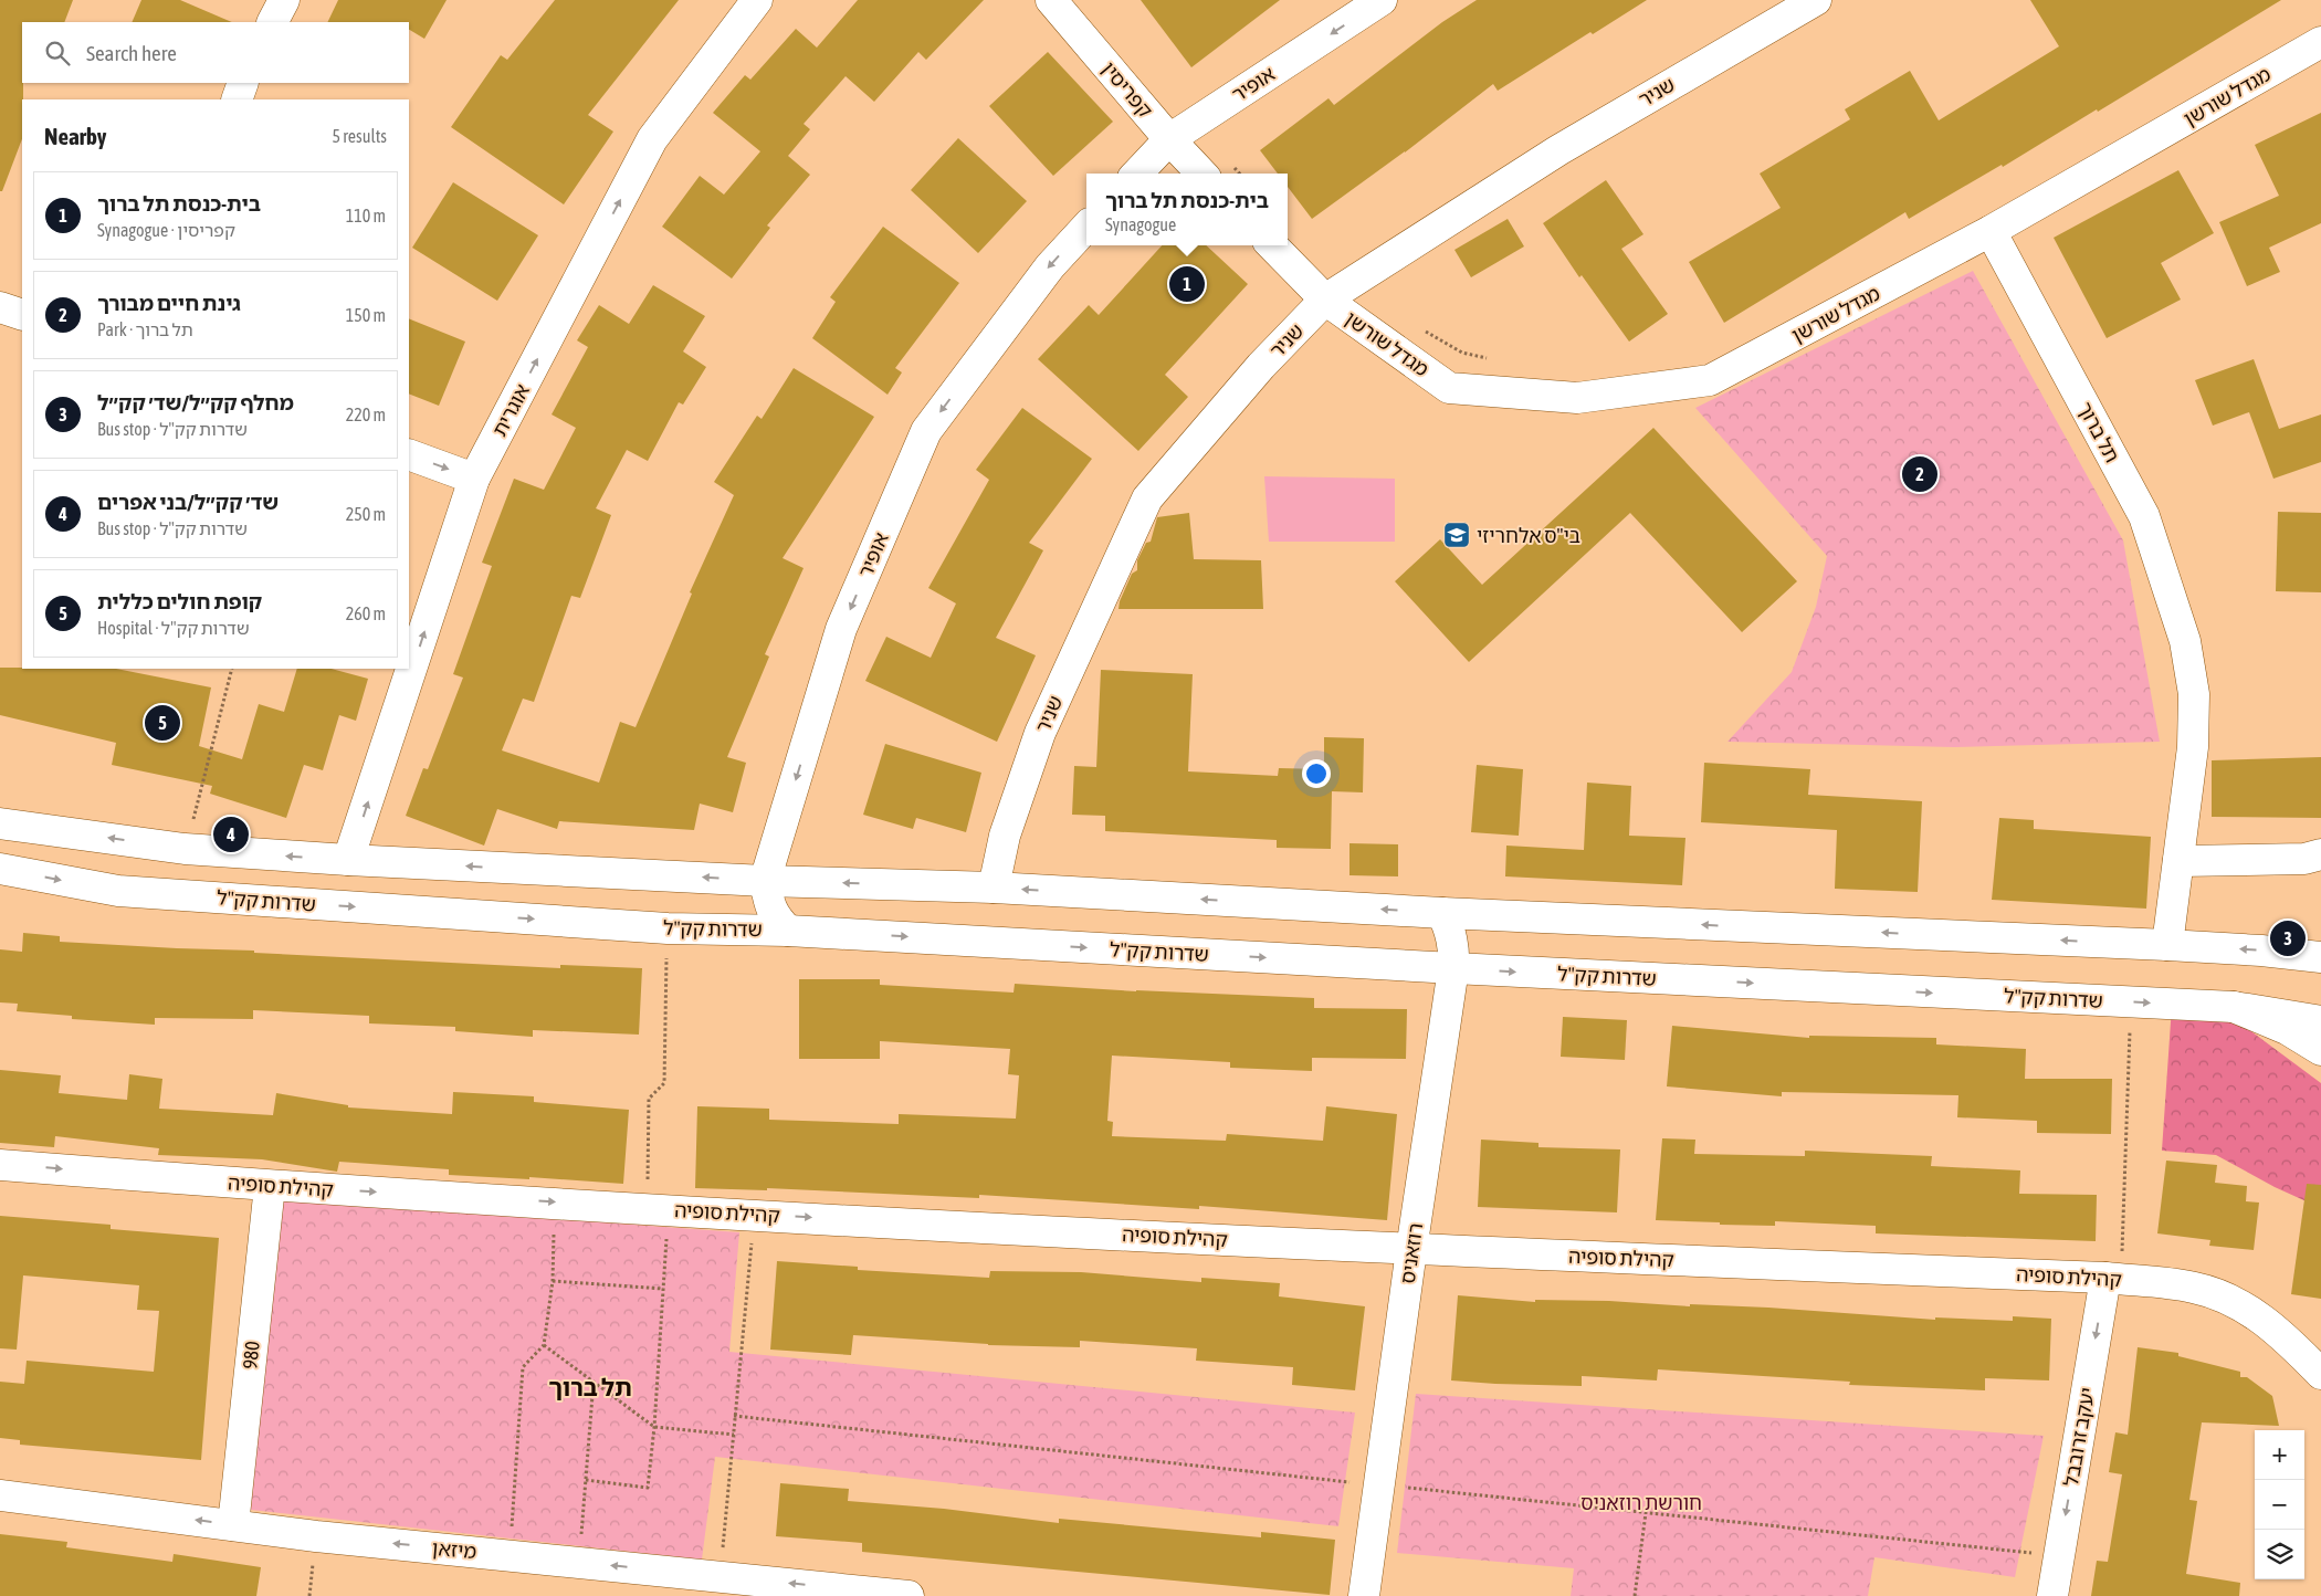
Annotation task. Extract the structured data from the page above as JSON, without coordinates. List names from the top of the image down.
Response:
{
  "streets": {
    "main road": [
      "אופיר",
      "קפריסין",
      "שניר",
      "מגדל שורשן",
      "אוגרית",
      "תל ברוך",
      "שדרות קק\"ל",
      "קהילת סופיה",
      "רוזאניס",
      "980",
      "יעקב זרובבל",
      "מיזאן"
    ]
  },
  "crossings": [
    ["אופיר", "קפריסין"],
    ["שניר", "מגדל שורשן"],
    ["מגדל שורשן", "תל ברוך"],
    ["שדרות קק\"ל", "רוזאניס"],
    ["קהילת סופיה", "רוזאניס"],
    ["קהילת סופיה", "980"],
    ["קהילת סופיה", "יעקב זרובבל"],
    ["980", "מיזאן"]
  ],
  "one_way": [
    "אופיר",
    "אוגרית",
    "קהילת סופיה",
    "יעקב זרובבל",
    "מיזאן"
  ],
  "districts": ["תל ברוך"],
  "parks": ["חורשת רוזאניס"],
  "places": {
    "school or university": ["בי\"ס אלחריזי"]
  },
  "page": {
    "search": "Search here",
    "heading": ["Nearby", "5 results"],
    "list": [
      {
        "mark": "1",
        "name": "בית-כנסת תל ברוך",
        "note": "Synagogue · קפריסין",
        "value": "110 m"
      },
      {
        "mark": "2",
        "name": "גינת חיים מבורך",
        "note": "Park · תל ברוך",
        "value": "150 m"
      },
      {
        "mark": "3",
        "name": "מחלף קק״ל/שד׳ קק״ל",
        "note": "Bus stop · שדרות קק\"ל",
        "value": "220 m"
      },
      {
        "mark": "4",
        "name": "שד׳ קק״ל/בני אפרים",
        "note": "Bus stop · שדרות קק\"ל",
        "value": "250 m"
      },
      {
        "mark": "5",
        "name": "קופת חולים כללית",
        "note": "Hospital · שדרות קק\"ל",
        "value": "260 m"
      }
    ],
    "popup": ["בית-כנסת תל ברוך", "Synagogue"],
    "pins": [
      "1",
      "2",
      "5",
      "4",
      "3"
    ],
    "map_buttons": ["+", "−"]
  }
}
